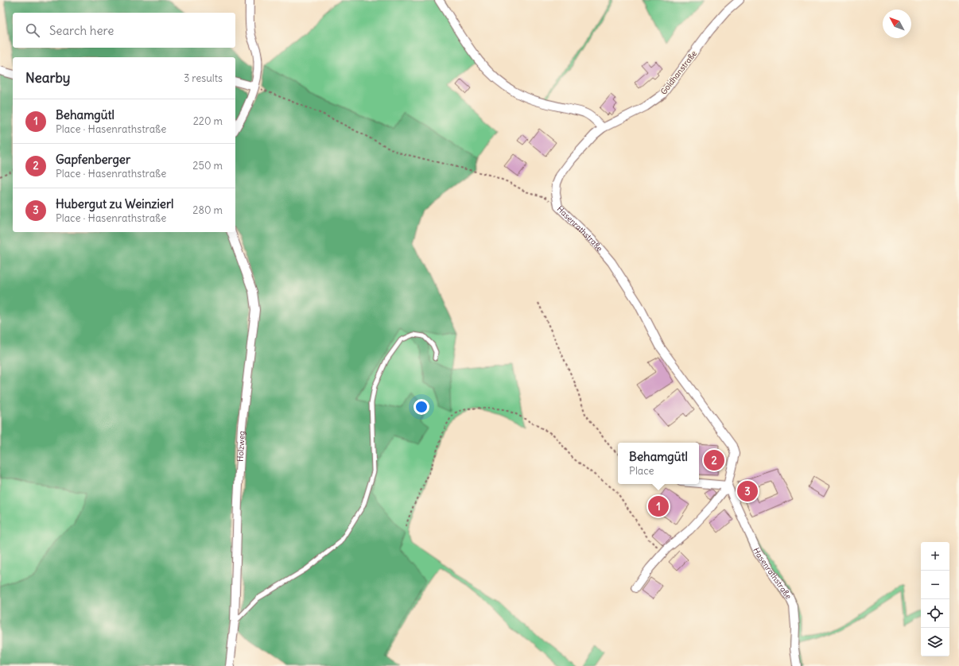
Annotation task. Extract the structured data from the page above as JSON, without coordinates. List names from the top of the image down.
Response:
{
  "streets": {
    "street": ["Goldhanstraße", "Hasenrathstraße", "Holzweg"]
  },
  "crossings": [
    ["Goldhanstraße", "Hasenrathstraße"]
  ],
  "north": "top left",
  "page": {
    "search": "Search here",
    "heading": ["Nearby", "3 results"],
    "list": [
      {
        "mark": "1",
        "name": "Behamgütl",
        "note": "Place · Hasenrathstraße",
        "value": "220 m"
      },
      {
        "mark": "2",
        "name": "Gapfenberger",
        "note": "Place · Hasenrathstraße",
        "value": "250 m"
      },
      {
        "mark": "3",
        "name": "Hubergut zu Weinzierl",
        "note": "Place · Hasenrathstraße",
        "value": "280 m"
      }
    ],
    "popup": ["Behamgütl", "Place"],
    "pins": ["2", "3", "1"],
    "map_buttons": ["+", "−"]
  }
}
